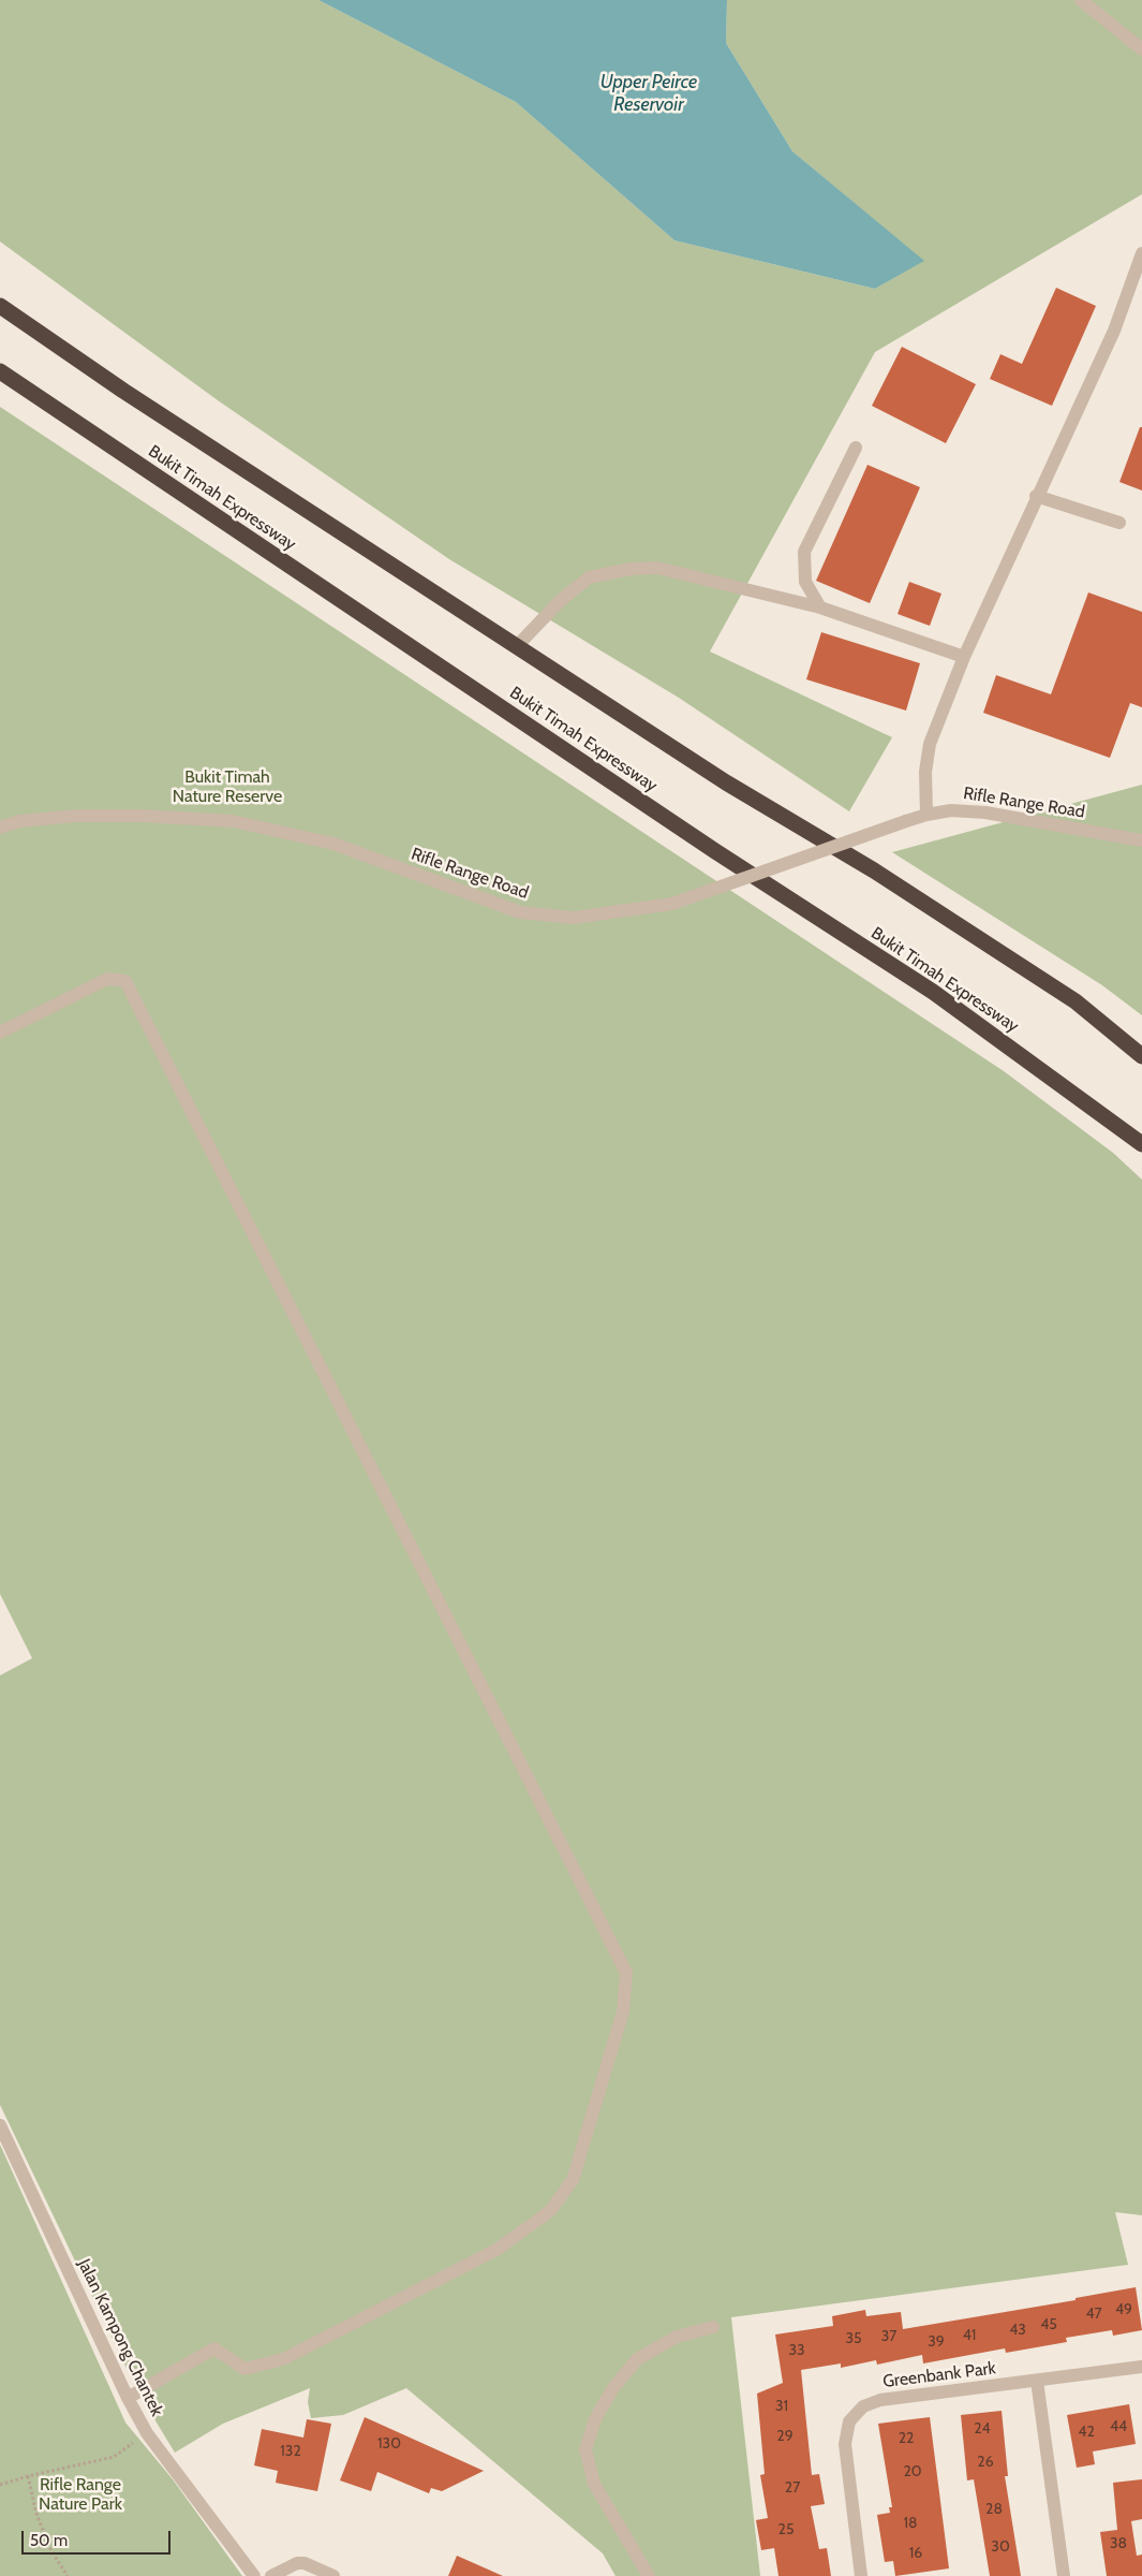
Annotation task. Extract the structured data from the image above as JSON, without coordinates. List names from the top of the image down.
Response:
{
  "streets": {
    "highway": ["Bukit Timah Expressway"],
    "street": ["Rifle Range Road", "Jalan Kampong Chantek", "Greenbank Park"]
  },
  "water": ["Upper Peirce Reservoir"],
  "parks": ["Bukit Timah Nature Reserve", "Rifle Range Nature Park"],
  "house_numbers": [
    "49",
    "47",
    "45",
    "43",
    "41",
    "37",
    "35",
    "39",
    "33",
    "31",
    "44",
    "24",
    "42",
    "29",
    "22",
    "130",
    "132",
    "26",
    "20",
    "27",
    "28",
    "18",
    "25",
    "38",
    "30",
    "16"
  ],
  "scale_bar": "50 m"
}
